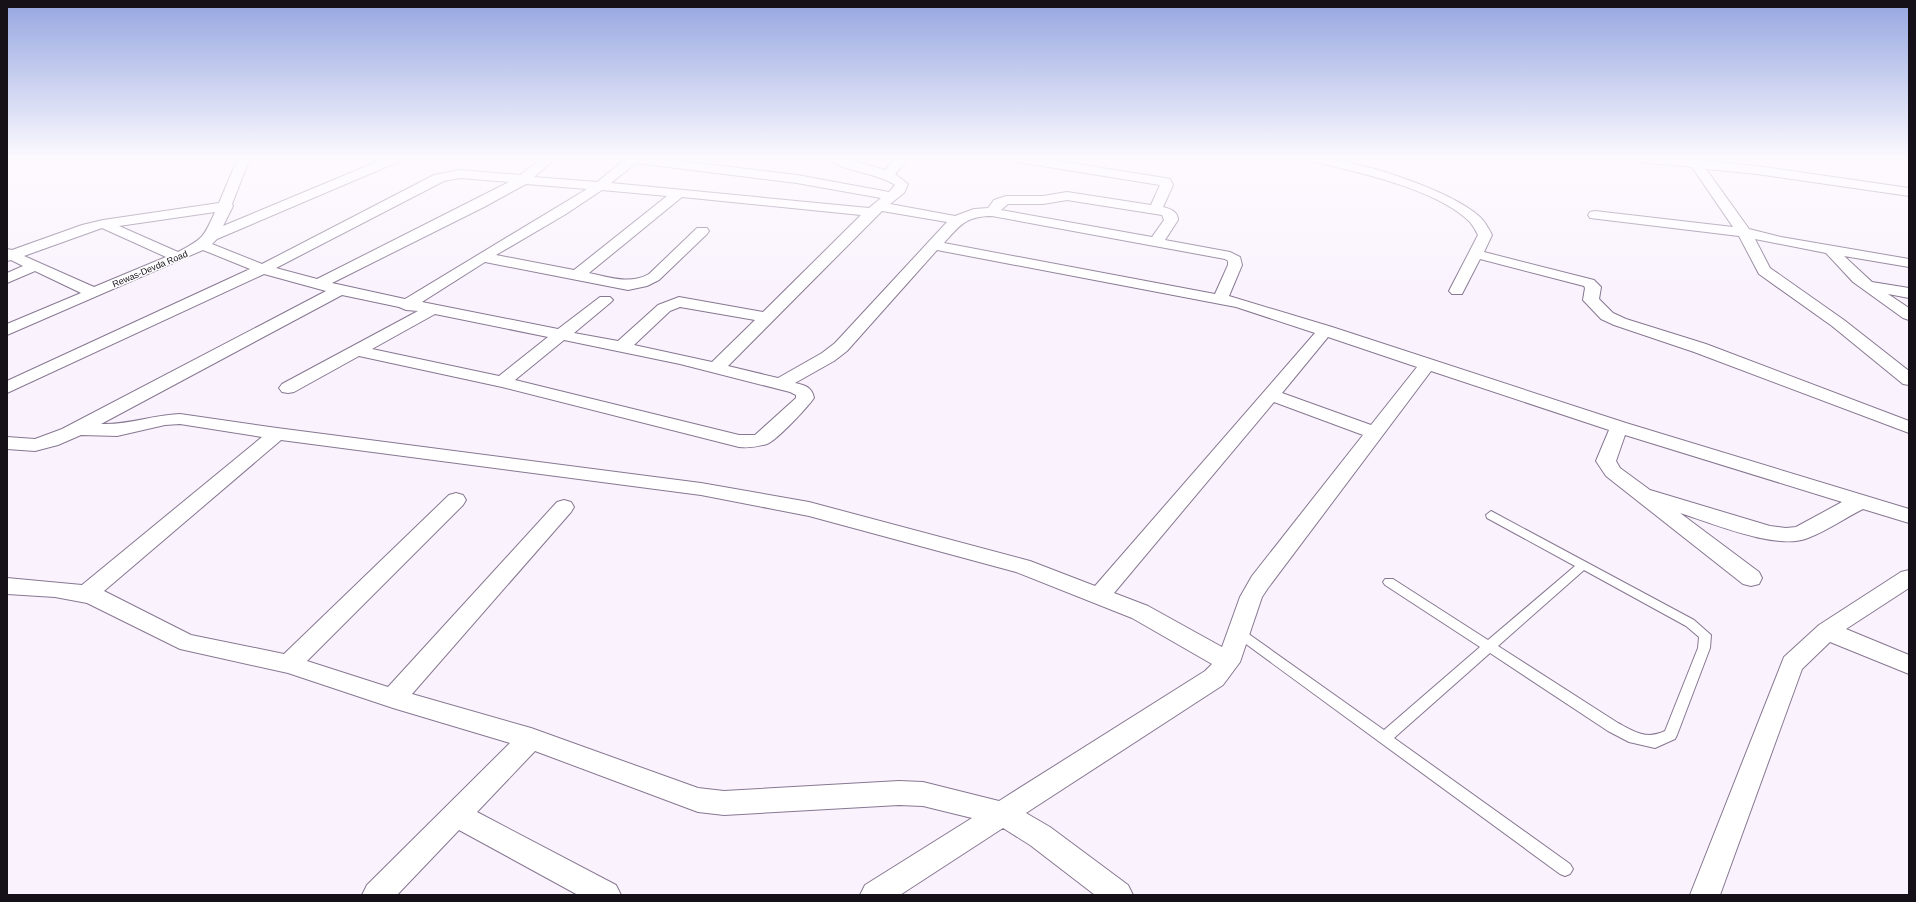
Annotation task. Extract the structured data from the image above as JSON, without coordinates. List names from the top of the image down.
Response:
{
  "streets": {
    "street": ["Rewas-Devda Road"]
  }
}
